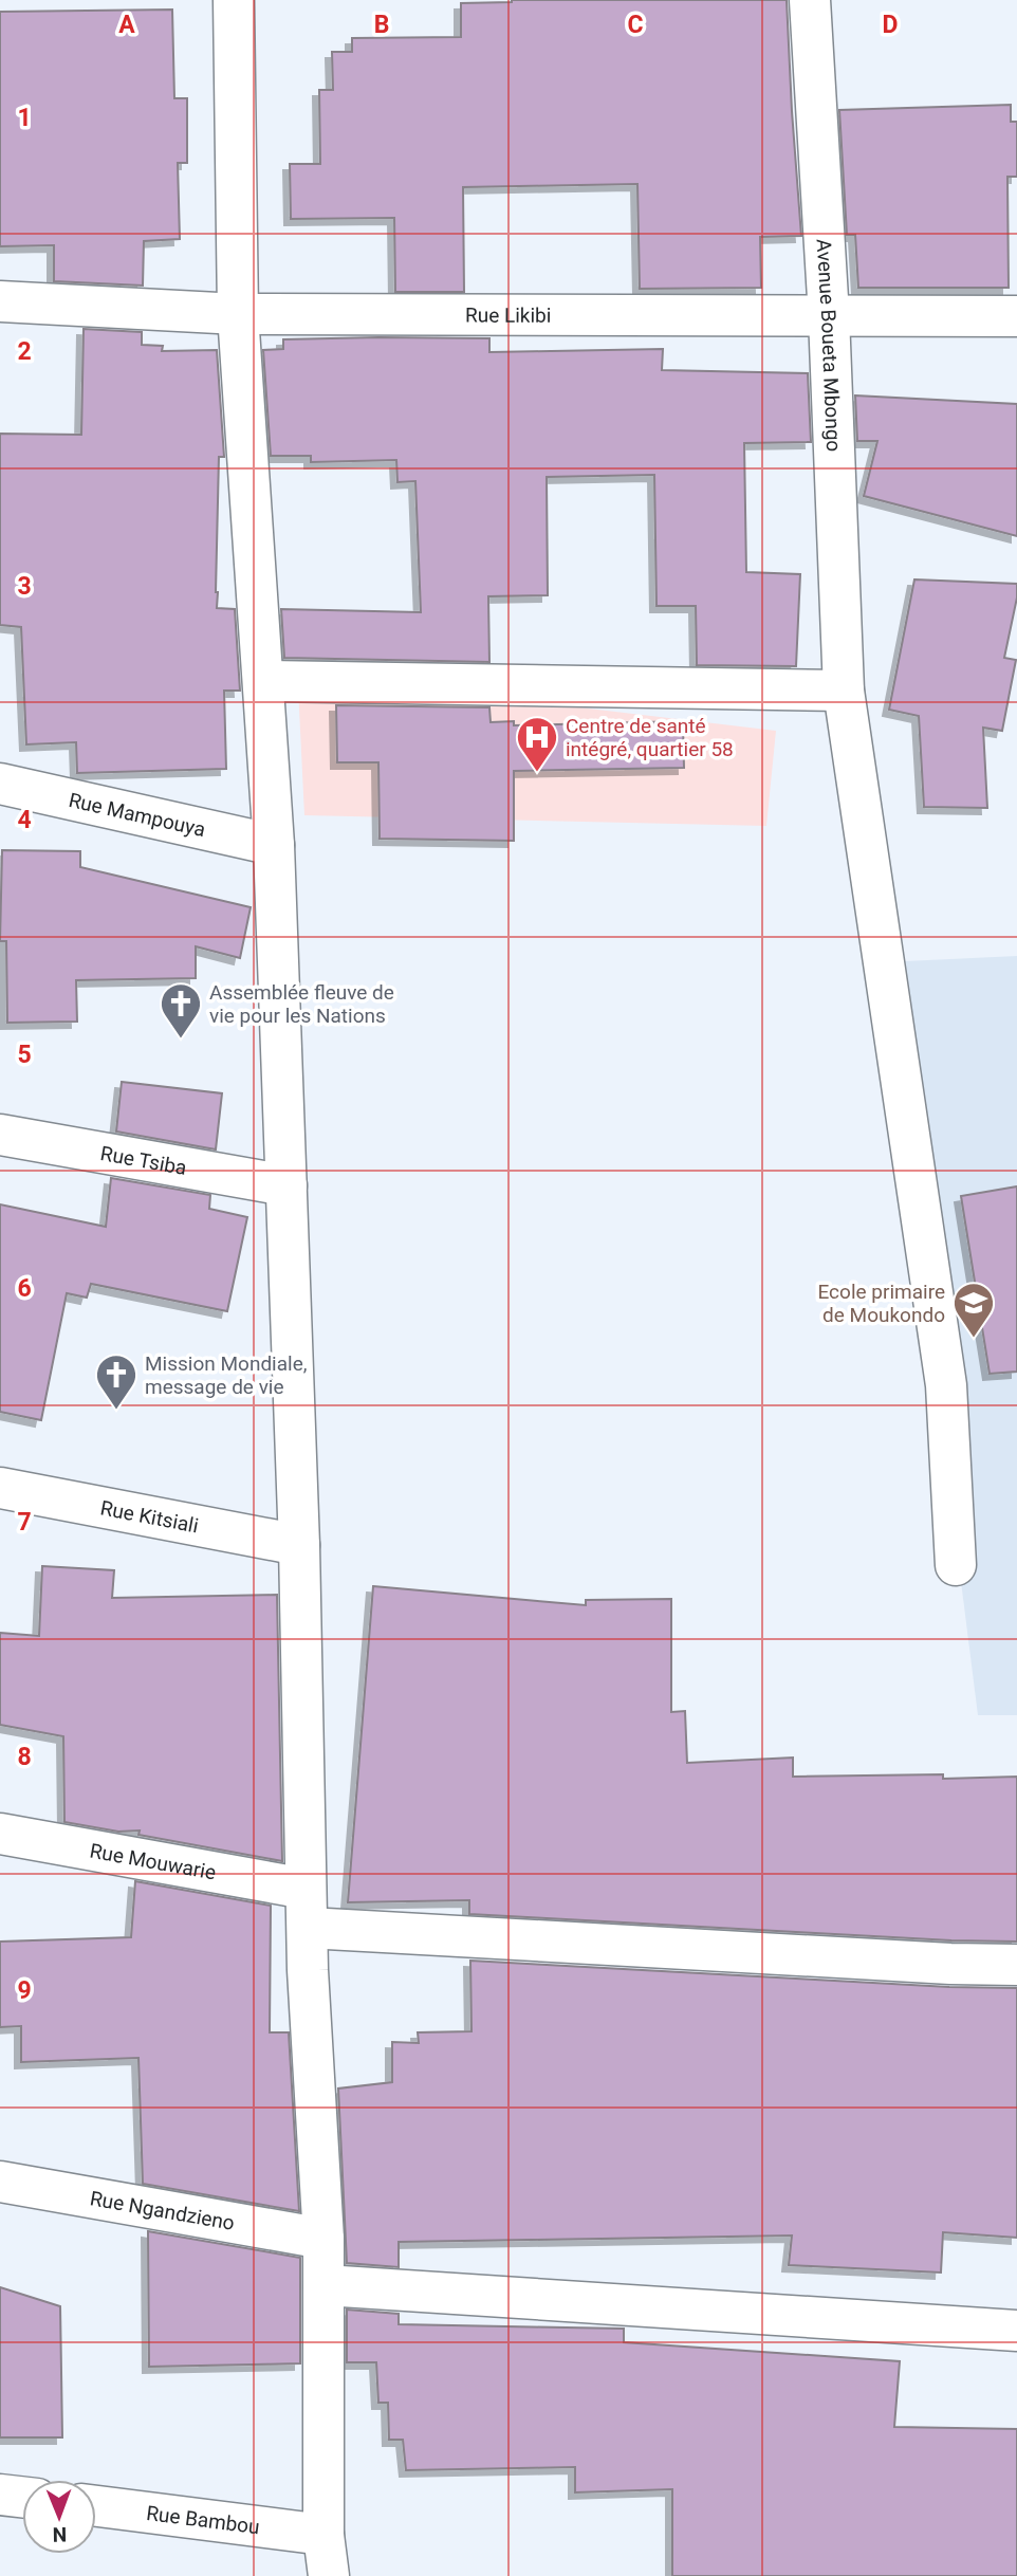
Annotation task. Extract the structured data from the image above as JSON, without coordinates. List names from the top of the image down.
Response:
{
  "streets": {
    "street": [
      "Rue Likibi",
      "Avenue Boueta Mbongo",
      "Rue Mampouya",
      "Rue Tsiba",
      "Rue Kitsiali",
      "Rue Mouwarie",
      "Rue Ngandzieno",
      "Rue Bambou"
    ]
  },
  "crossings": [
    ["Rue Likibi", "Avenue Boueta Mbongo"]
  ],
  "places": {
    "hospital": ["Centre de santé intégré, quartier 58"],
    "church": ["Assemblée fleuve de vie pour les Nations", "Mission Mondiale, message de vie"],
    "school or university": ["Ecole primaire de Moukondo"]
  },
  "north": "bottom",
  "grid": {
    "columns": [
      "A",
      "B",
      "C",
      "D"
    ],
    "rows": [
      "1",
      "2",
      "3",
      "4",
      "5",
      "6",
      "7",
      "8",
      "9"
    ]
  }
}
